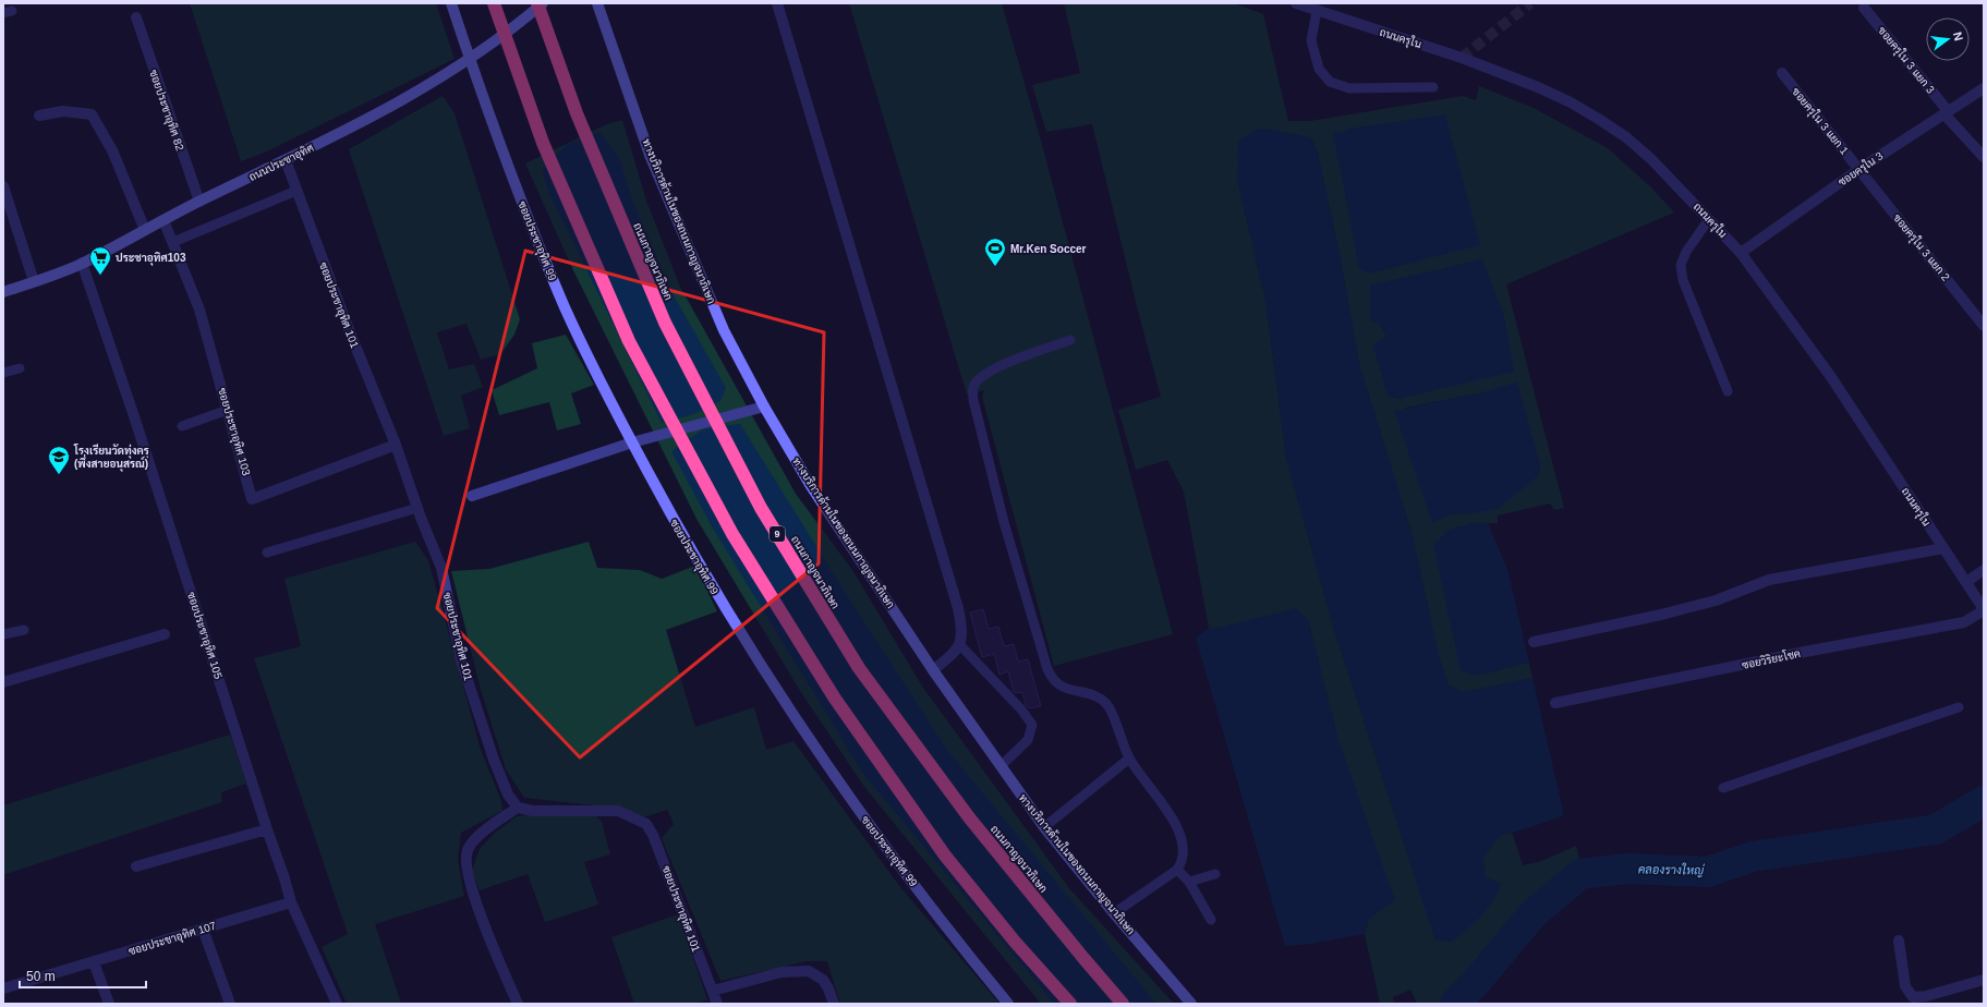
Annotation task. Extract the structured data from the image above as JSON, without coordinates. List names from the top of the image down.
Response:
{
  "streets": {
    "highway": ["ถนนกาญจนาภิเษก", "9"],
    "main road": ["ถนนประชาอุทิศ", "ทางบริการด้านในของถนนกาญจนาภิเษก", "ซอยประชาอุทิศ 99"],
    "street": [
      "ถนนครุใน",
      "ซอยครุใน 3 แยก 3",
      "ซอยประชาอุทิศ 82",
      "ซอยครุใน 3 แยก 1",
      "ซอยครุใน 3",
      "ซอยครุใน 3 แยก 2",
      "ซอยประชาอุทิศ 101",
      "ซอยประชาอุทิศ 103",
      "ซอยประชาอุทิศ 105",
      "ซอยวิริยะโชค",
      "ซอยประชาอุทิศ 107"
    ]
  },
  "crossings": [
    ["ถนนครุใน", "ซอยครุใน 3"],
    ["ถนนครุใน", "ซอยวิริยะโชค"],
    ["ซอยครุใน 3 แยก 3", "ซอยครุใน 3"],
    ["ซอยประชาอุทิศ 82", "ถนนประชาอุทิศ"],
    ["ซอยครุใน 3 แยก 1", "ซอยครุใน 3"],
    ["ซอยครุใน 3 แยก 1", "ซอยครุใน 3 แยก 2"],
    ["ถนนประชาอุทิศ", "ซอยประชาอุทิศ 99"],
    ["ถนนประชาอุทิศ", "ซอยประชาอุทิศ 101"],
    ["ถนนประชาอุทิศ", "ซอยประชาอุทิศ 103"],
    ["ถนนประชาอุทิศ", "ซอยประชาอุทิศ 105"],
    ["ซอยครุใน 3", "ซอยครุใน 3 แยก 2"],
    ["ซอยประชาอุทิศ 101", "ซอยประชาอุทิศ 103"],
    ["ซอยประชาอุทิศ 105", "ซอยประชาอุทิศ 107"]
  ],
  "water": ["คลองรางใหญ่"],
  "places": {
    "sports": ["Mr.Ken Soccer"],
    "supermarket": ["ประชาอุทิศ103"],
    "school or university": ["โรงเรียนวัดทุ่งครุ (พึ่งสายอนุสรณ์)"]
  },
  "scale_bar": "50 m",
  "north": "right"
}
